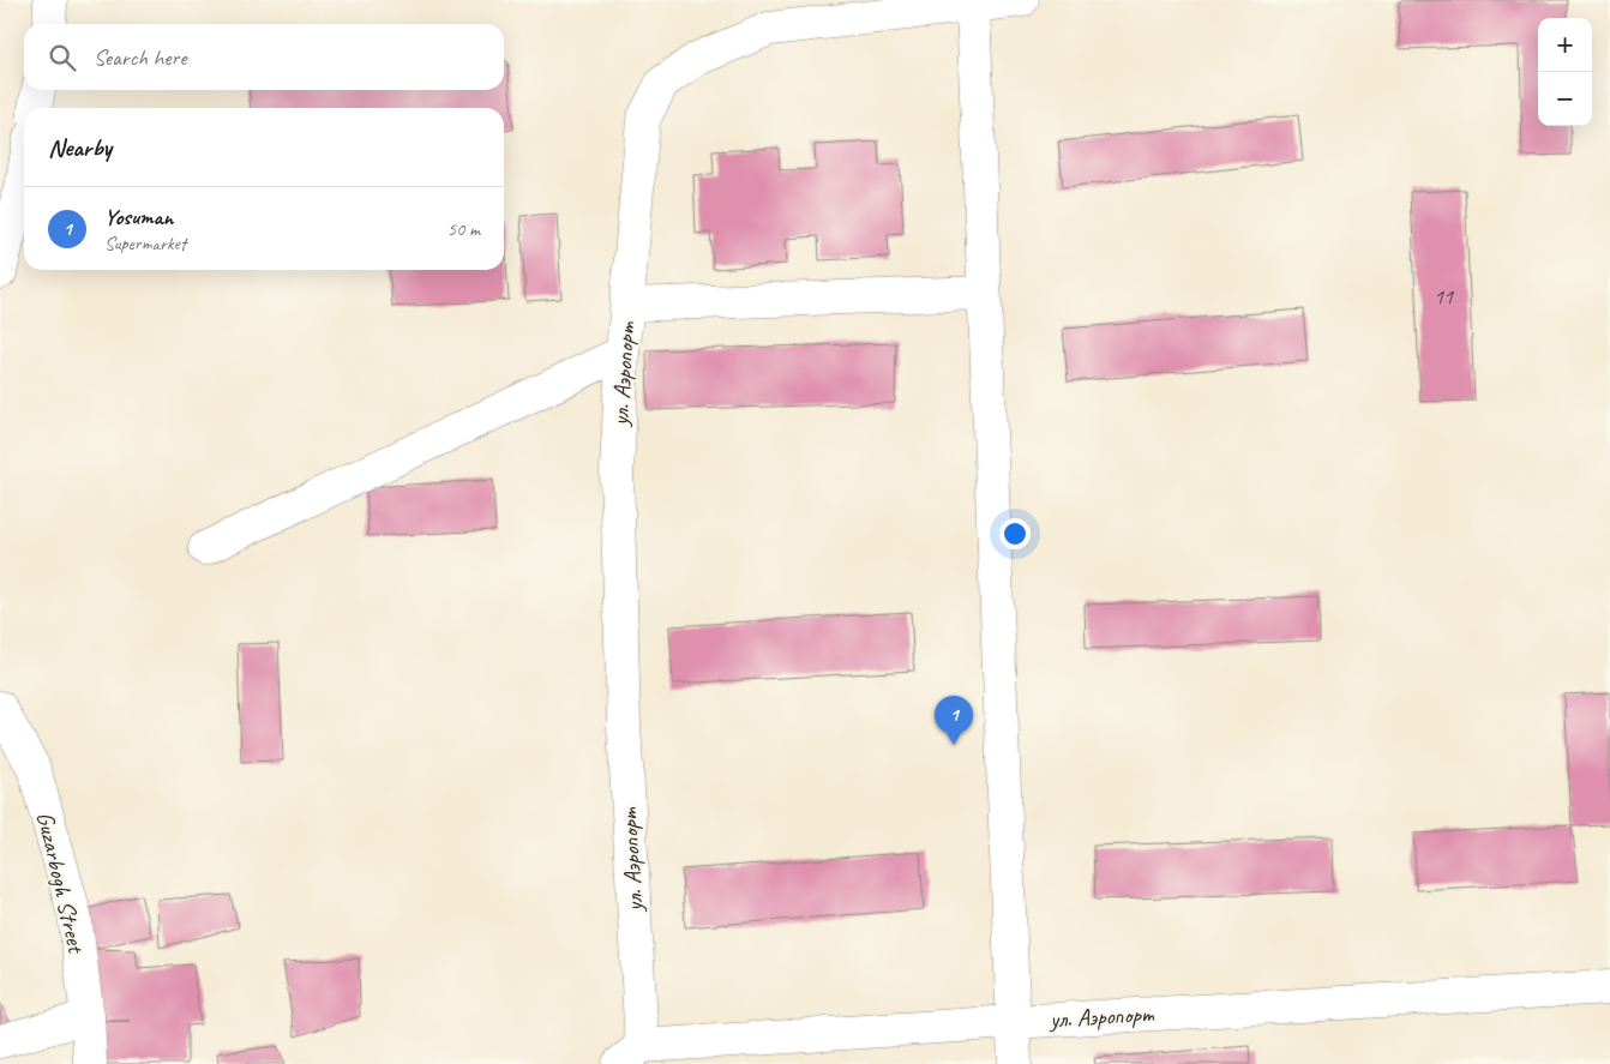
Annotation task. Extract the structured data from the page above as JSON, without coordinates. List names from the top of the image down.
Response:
{
  "streets": {
    "street": ["ул. Аэропорт", "Guzarbogh Street"]
  },
  "house_numbers": ["11"],
  "page": {
    "map_buttons": ["+", "−"],
    "search": "Search here",
    "heading": "Nearby",
    "list": [
      {
        "mark": "1",
        "name": "Yosuman",
        "note": "Supermarket",
        "value": "50 m"
      }
    ],
    "pins": "1"
  }
}
